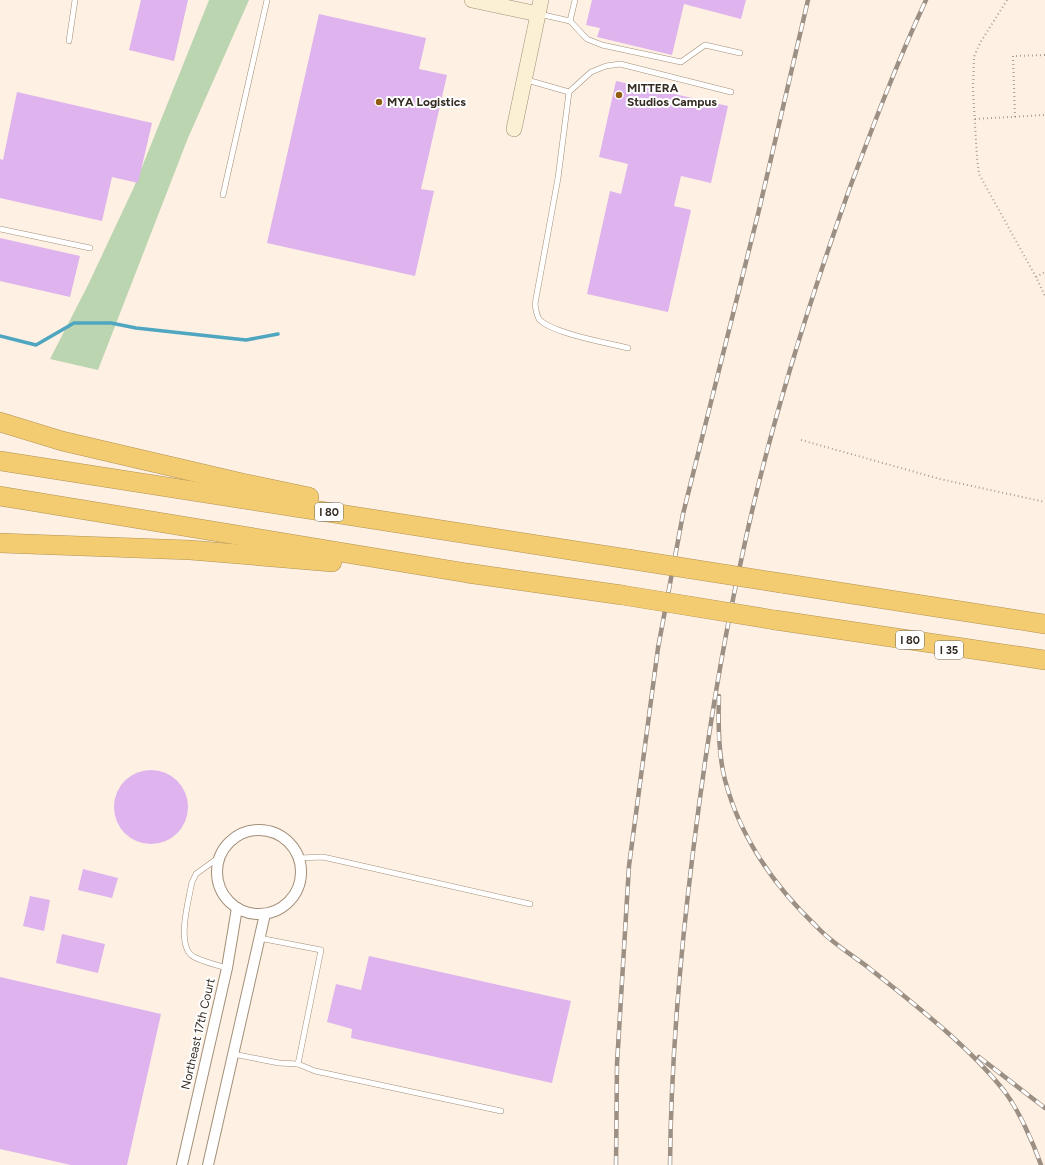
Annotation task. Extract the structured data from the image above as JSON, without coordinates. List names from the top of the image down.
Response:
{
  "streets": {
    "highway": ["I 80", "I 35"],
    "street": ["Northeast 17th Court"]
  },
  "crossings": [
    ["I 80", "I 35"]
  ],
  "places": ["MITTERA Studios Campus", "MYA Logistics"]
}
